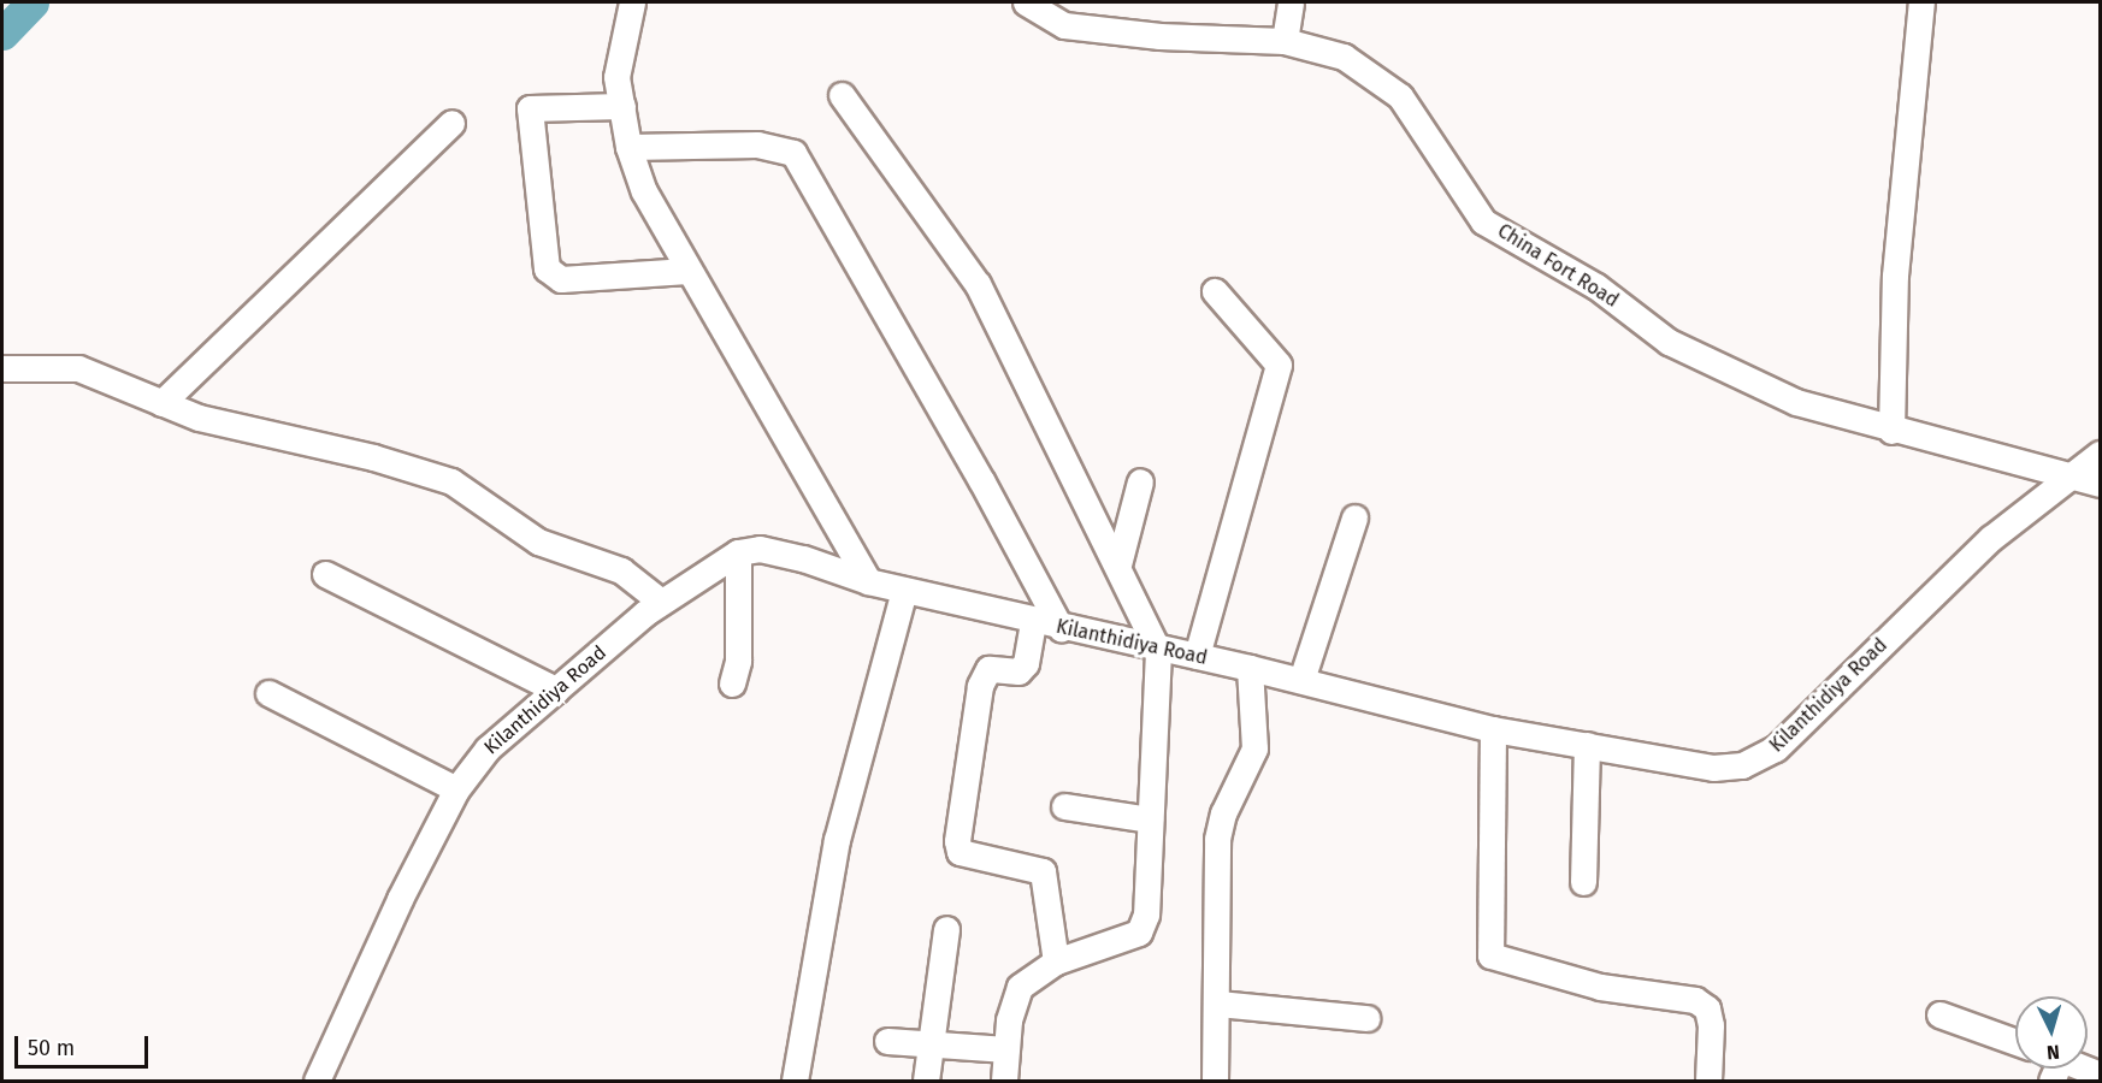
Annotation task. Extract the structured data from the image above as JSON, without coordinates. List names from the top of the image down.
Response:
{
  "streets": {
    "street": ["China Fort Road", "Kilanthidiya Road"]
  },
  "crossings": [
    ["China Fort Road", "Kilanthidiya Road"]
  ],
  "scale_bar": "50 m",
  "north": "bottom"
}
